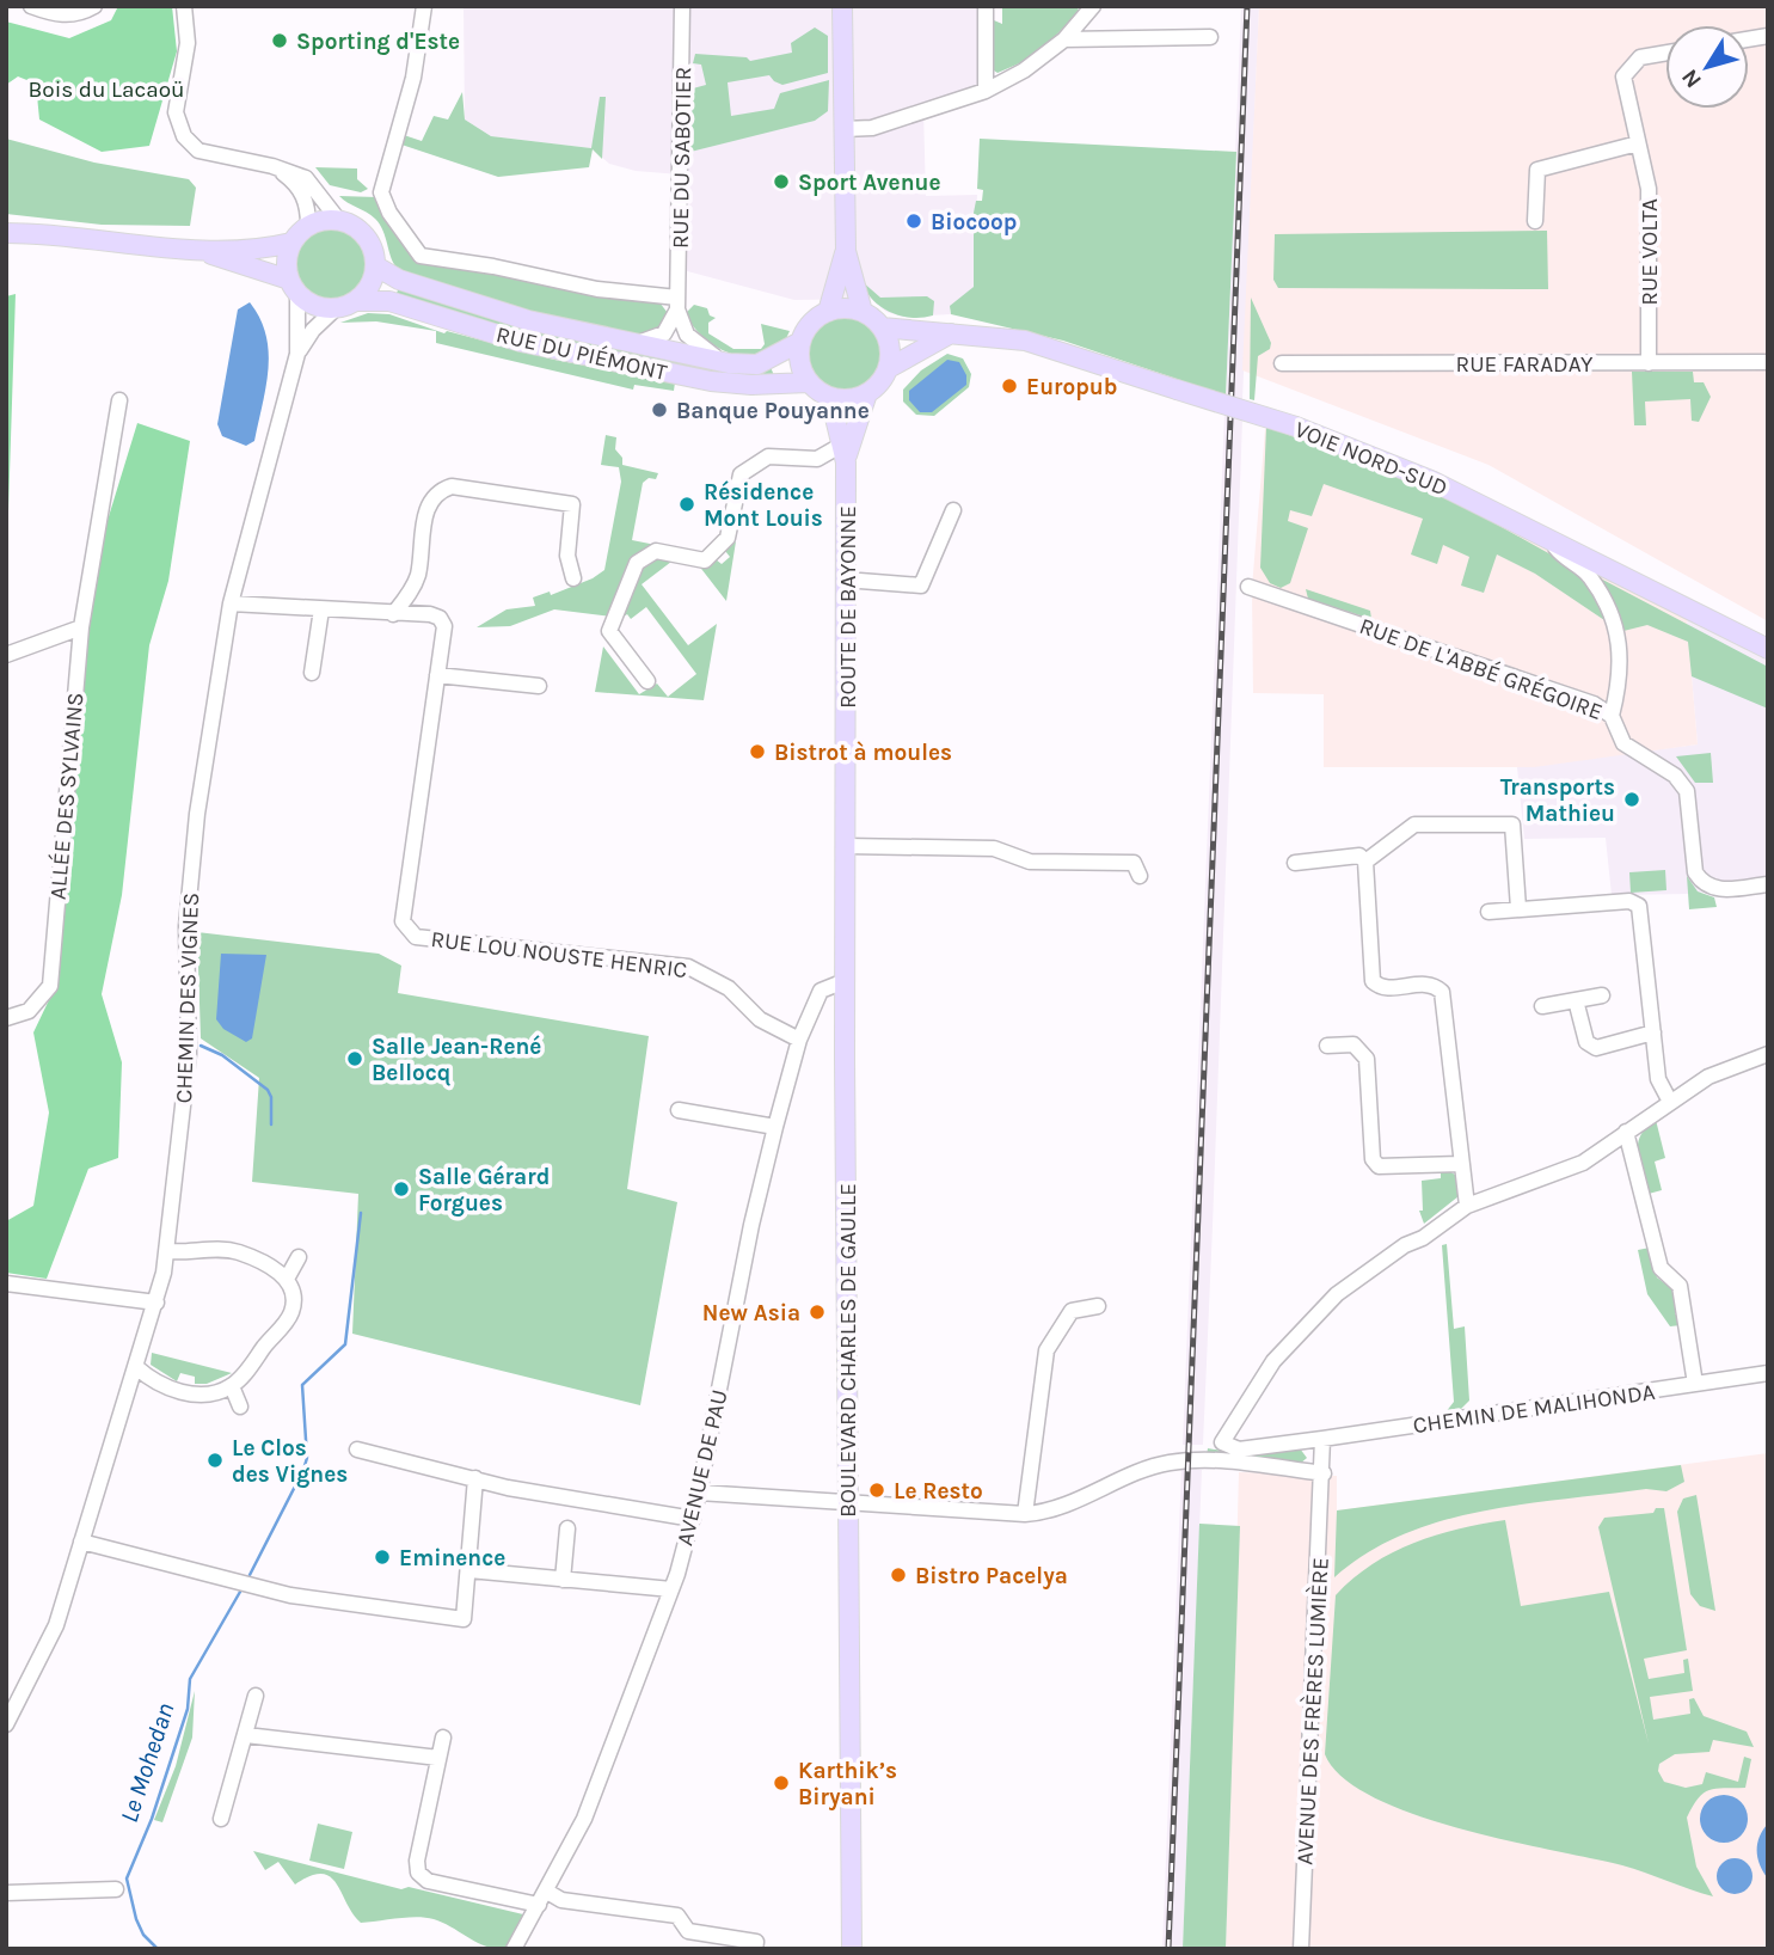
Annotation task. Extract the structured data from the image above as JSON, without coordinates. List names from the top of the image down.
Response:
{
  "streets": {
    "main road": [
      "RUE DU PIÉMONT",
      "VOIE NORD-SUD",
      "ROUTE DE BAYONNE",
      "BOULEVARD CHARLES DE GAULLE"
    ],
    "street": [
      "RUE DU SABOTIER",
      "RUE VOLTA",
      "RUE FARADAY",
      "RUE DE L'ABBÉ GRÉGOIRE",
      "ALLÉE DES SYLVAINS",
      "RUE LOU NOUSTE HENRIC",
      "CHEMIN DES VIGNES",
      "CHEMIN DE MALIHONDA",
      "AVENUE DE PAU",
      "AVENUE DES FRÈRES LUMIÈRE"
    ]
  },
  "crossings": [
    ["RUE VOLTA", "RUE FARADAY"],
    ["RUE DU PIÉMONT", "VOIE NORD-SUD"],
    ["RUE DU PIÉMONT", "ROUTE DE BAYONNE"],
    ["RUE DU PIÉMONT", "CHEMIN DES VIGNES"],
    ["VOIE NORD-SUD", "ROUTE DE BAYONNE"],
    ["VOIE NORD-SUD", "RUE DE L'ABBÉ GRÉGOIRE"],
    ["ROUTE DE BAYONNE", "BOULEVARD CHARLES DE GAULLE"],
    ["RUE LOU NOUSTE HENRIC", "AVENUE DE PAU"],
    ["BOULEVARD CHARLES DE GAULLE", "AVENUE DE PAU"]
  ],
  "water": ["Le Mohedan"],
  "parks": ["Bois du Lacaoü"],
  "places": [
    "Sporting d'Este",
    "Sport Avenue",
    "Biocoop",
    "Europub",
    "Banque Pouyanne",
    "Résidence Mont Louis",
    "Bistrot à moules",
    "Transports Mathieu",
    "Salle Jean-René Bellocq",
    "Salle Gérard Forgues",
    "New Asia",
    "Le Clos des Vignes",
    "Le Resto",
    "Eminence",
    "Bistro Pacelya",
    "Karthik’s Biryani"
  ],
  "north": "bottom left"
}
